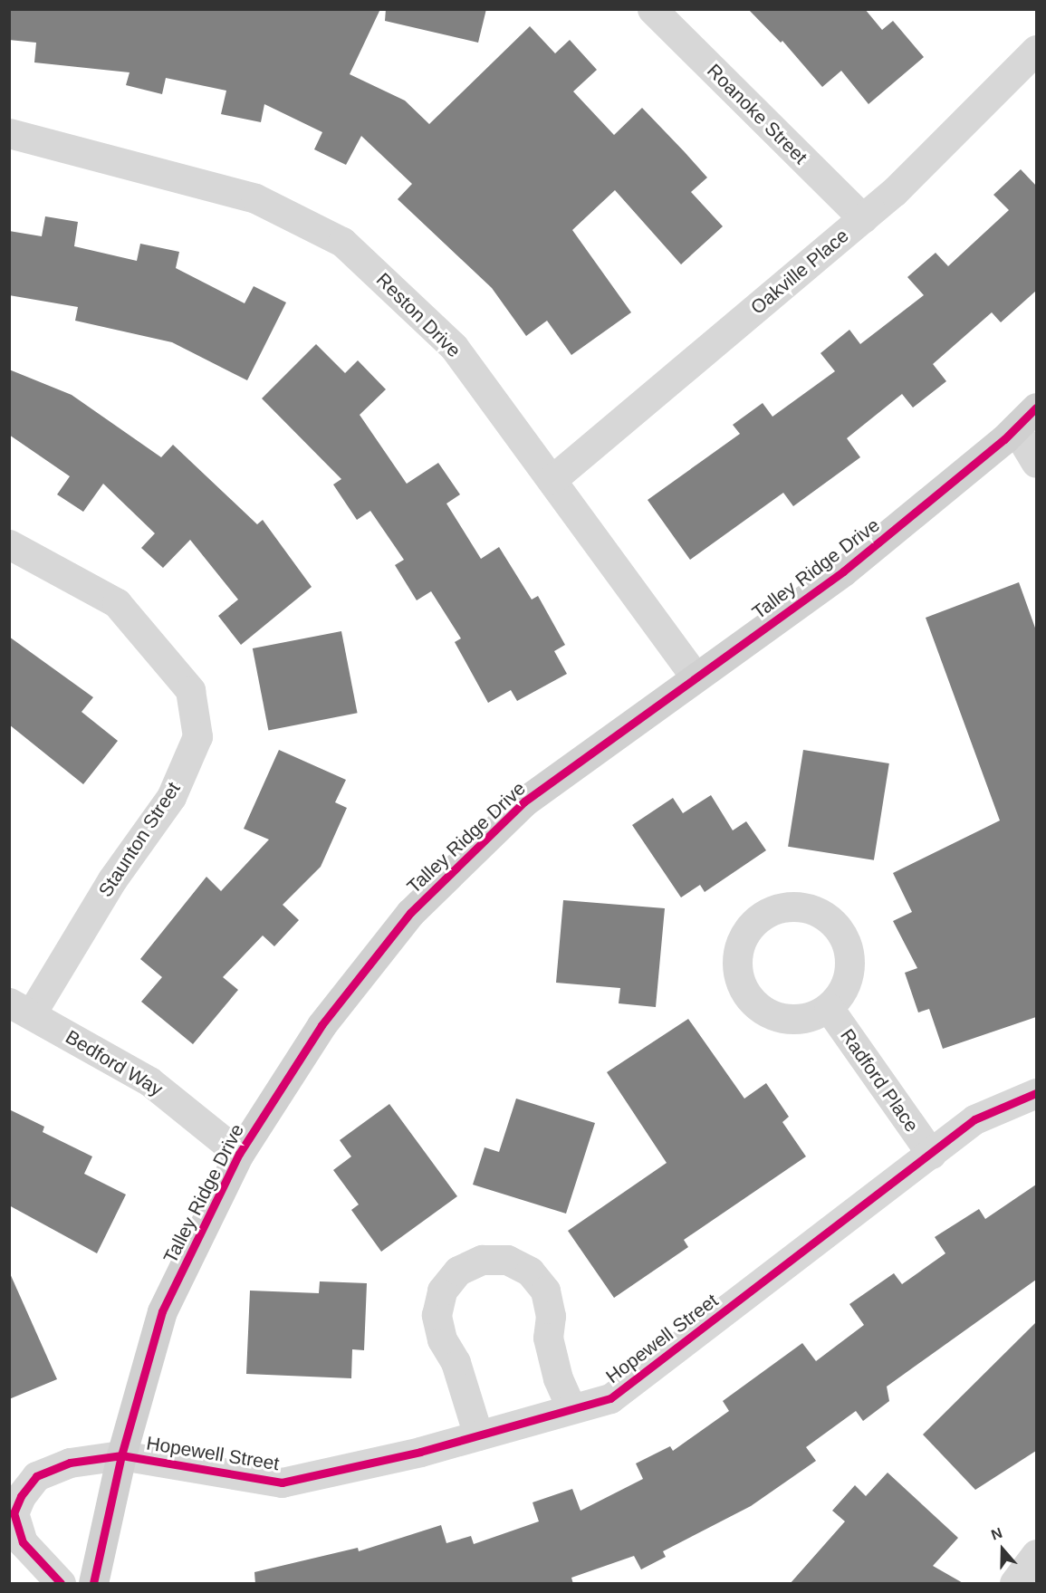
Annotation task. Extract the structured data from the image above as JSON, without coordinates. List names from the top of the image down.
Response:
{
  "streets": {
    "street": [
      "Roanoke Street",
      "Oakville Place",
      "Reston Drive",
      "Talley Ridge Drive",
      "Staunton Street",
      "Bedford Way",
      "Radford Place",
      "Hopewell Street"
    ]
  },
  "crossings": [
    ["Roanoke Street", "Oakville Place"],
    ["Oakville Place", "Reston Drive"],
    ["Reston Drive", "Talley Ridge Drive"],
    ["Talley Ridge Drive", "Bedford Way"],
    ["Talley Ridge Drive", "Hopewell Street"],
    ["Staunton Street", "Bedford Way"],
    ["Radford Place", "Hopewell Street"]
  ],
  "north": "top"
}
